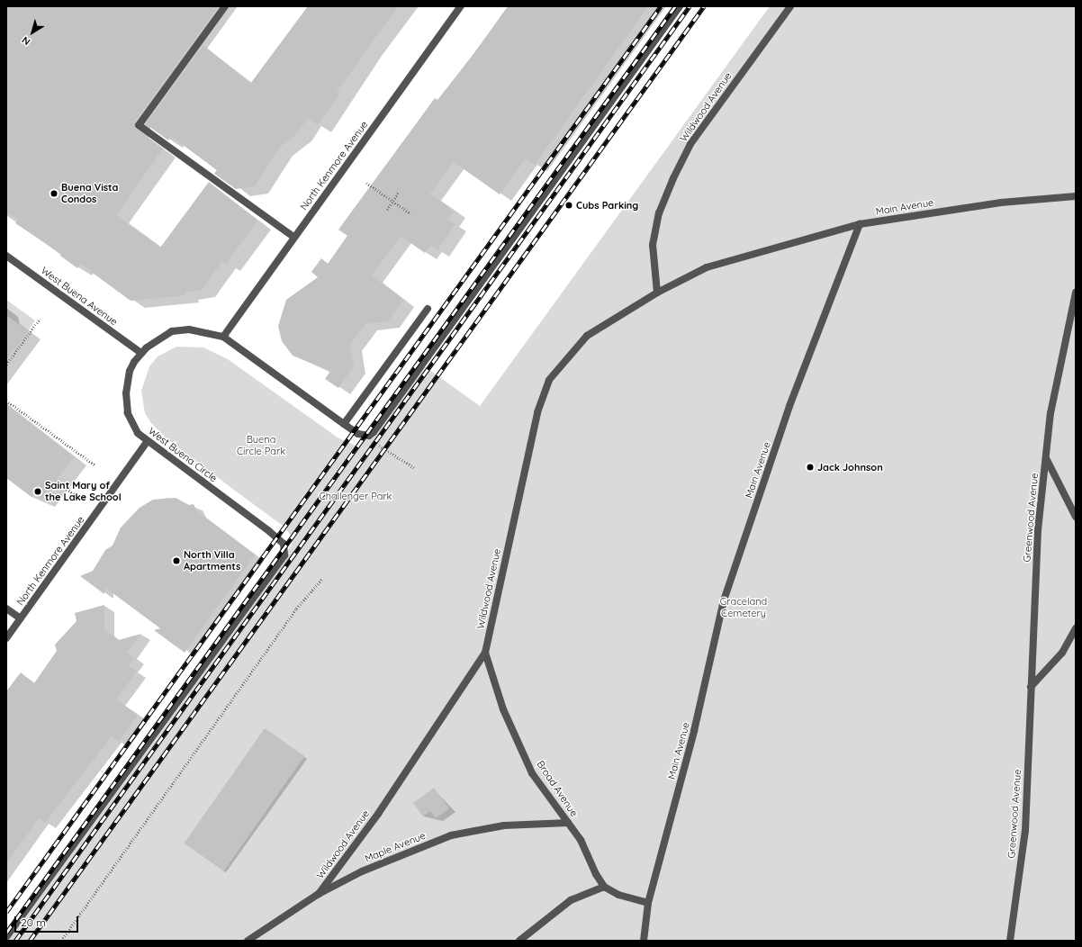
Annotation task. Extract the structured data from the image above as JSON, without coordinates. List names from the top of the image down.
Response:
{
  "streets": {
    "street": [
      "Wildwood Avenue",
      "North Kenmore Avenue",
      "Main Avenue",
      "West Buena Avenue",
      "West Buena Circle",
      "Greenwood Avenue",
      "Broad Avenue",
      "Maple Avenue"
    ]
  },
  "crossings": [
    ["Wildwood Avenue", "Main Avenue"],
    ["Wildwood Avenue", "Broad Avenue"],
    ["Wildwood Avenue", "Maple Avenue"],
    ["North Kenmore Avenue", "West Buena Circle"],
    ["West Buena Avenue", "West Buena Circle"],
    ["Broad Avenue", "Maple Avenue"]
  ],
  "parks": ["Buena Circle Park", "Challenger Park", "Graceland Cemetery"],
  "places": [
    "Buena Vista Condos",
    "Cubs Parking",
    "Jack Johnson",
    "Saint Mary of the Lake School",
    "North Villa Apartments"
  ],
  "scale_bar": "20 m",
  "north": "bottom left"
}
